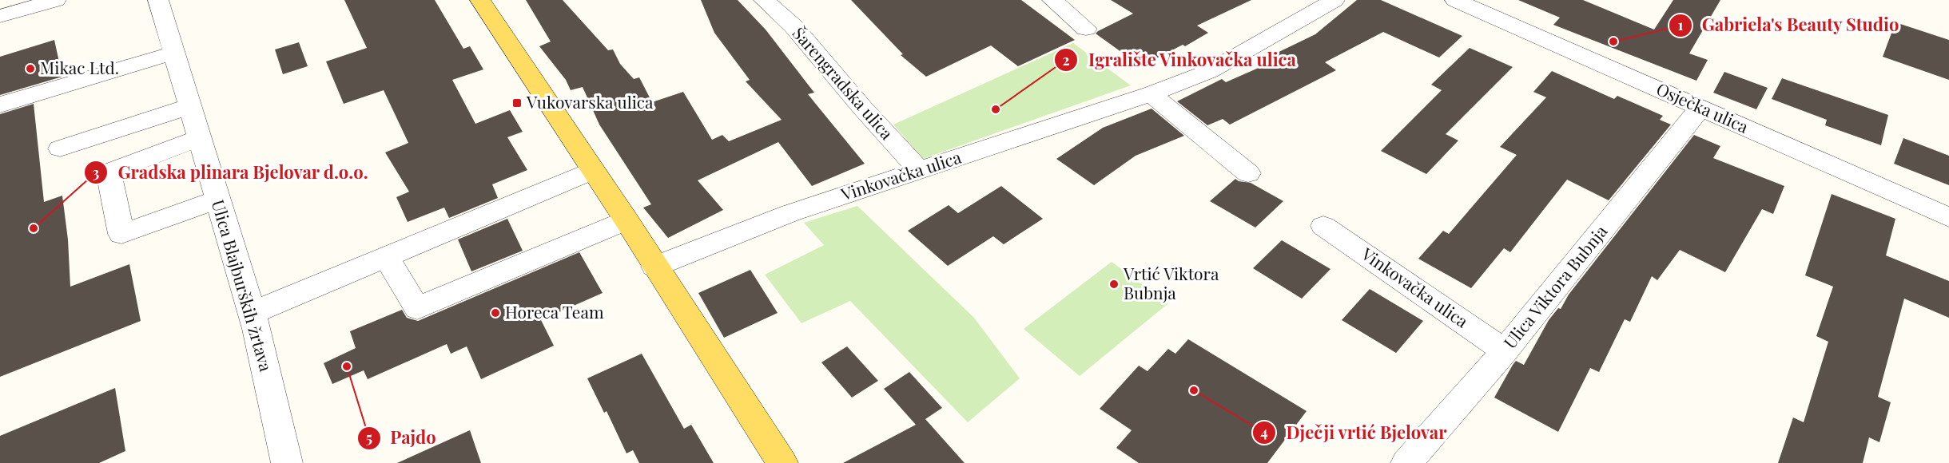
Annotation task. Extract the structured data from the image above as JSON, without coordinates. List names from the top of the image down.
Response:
{
  "streets": {
    "street": [
      "Šarengradska ulica",
      "Osječka ulica",
      "Vinkovačka ulica",
      "Ulica Blajburških žrtava",
      "Ulica Viktora Bubnja"
    ]
  },
  "crossings": [
    ["Šarengradska ulica", "Vinkovačka ulica"],
    ["Osječka ulica", "Ulica Viktora Bubnja"],
    ["Vinkovačka ulica", "Ulica Viktora Bubnja"]
  ],
  "places": {
    "other": [
      "Gabriela's Beauty Studio",
      "Mikac Ltd.",
      "Igralište Vinkovačka ulica",
      "Gradska plinara Bjelovar d.o.o.",
      "Vrtić Viktora Bubnja",
      "Horeca Team",
      "Pajdo",
      "Dječji vrtić Bjelovar"
    ],
    "transit": ["Vukovarska ulica"]
  }
}
